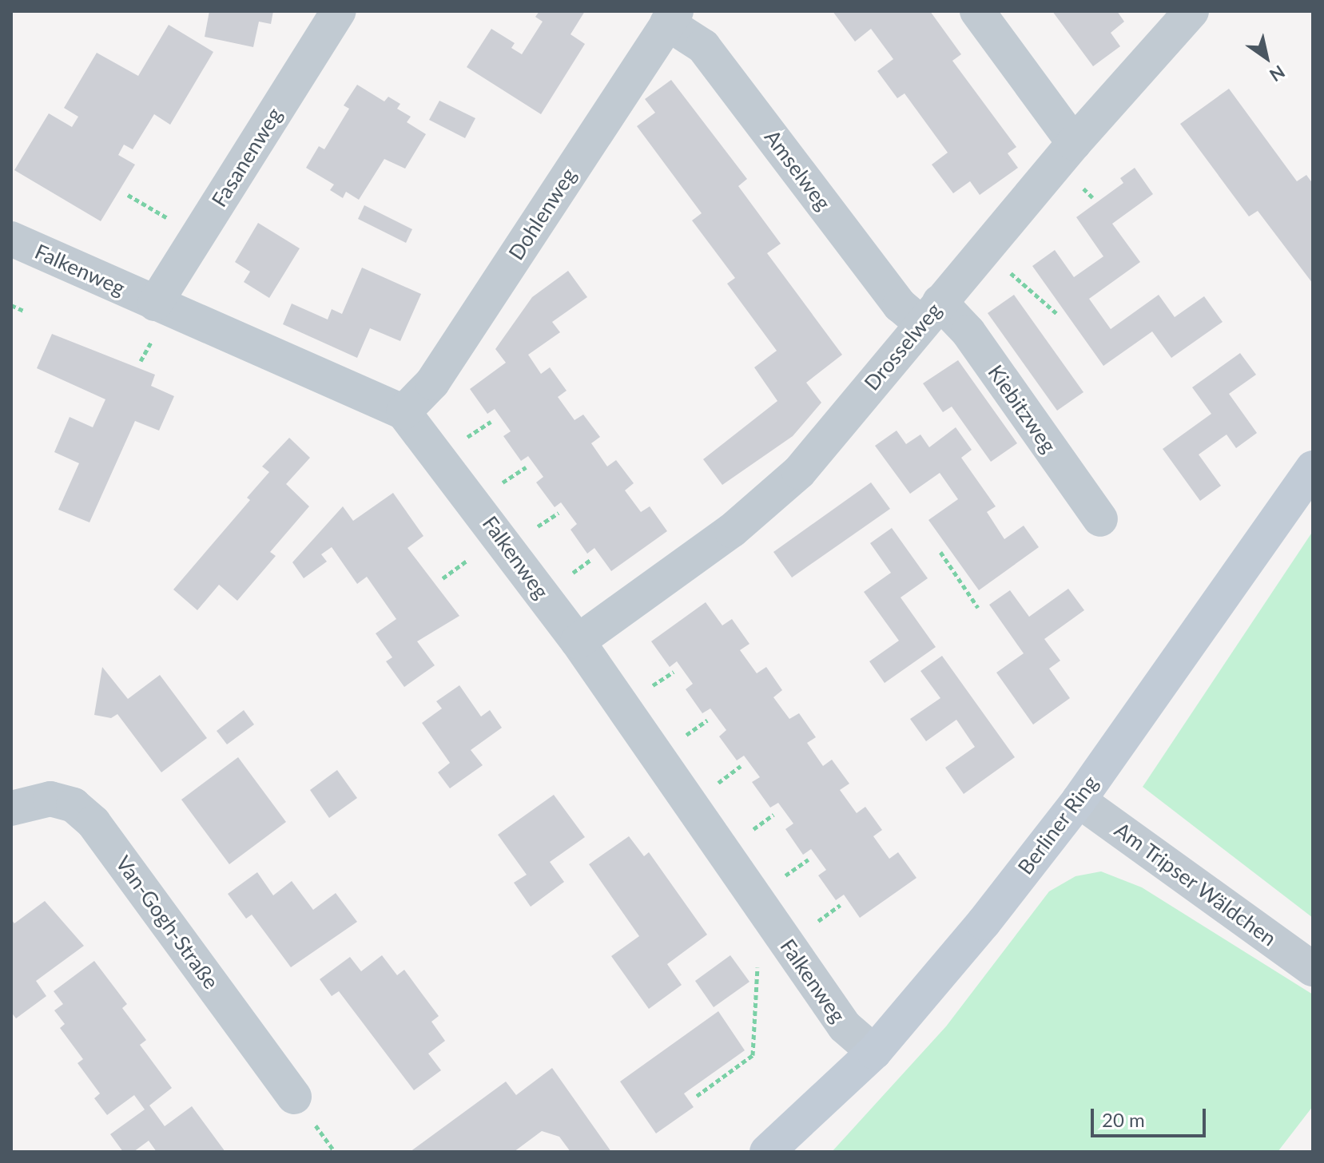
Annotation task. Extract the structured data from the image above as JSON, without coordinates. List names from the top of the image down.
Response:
{
  "streets": {
    "main road": ["Berliner Ring"],
    "street": [
      "Fasanenweg",
      "Amselweg",
      "Dohlenweg",
      "Falkenweg",
      "Drosselweg",
      "Kiebitzweg",
      "Am Tripser Wäldchen",
      "Van-Gogh-Straße"
    ]
  },
  "crossings": [
    ["Fasanenweg", "Falkenweg"],
    ["Amselweg", "Dohlenweg"],
    ["Amselweg", "Drosselweg"],
    ["Amselweg", "Kiebitzweg"],
    ["Dohlenweg", "Falkenweg"],
    ["Falkenweg", "Drosselweg"],
    ["Falkenweg", "Berliner Ring"],
    ["Drosselweg", "Kiebitzweg"],
    ["Berliner Ring", "Am Tripser Wäldchen"]
  ],
  "scale_bar": "20 m",
  "north": "bottom right"
}
